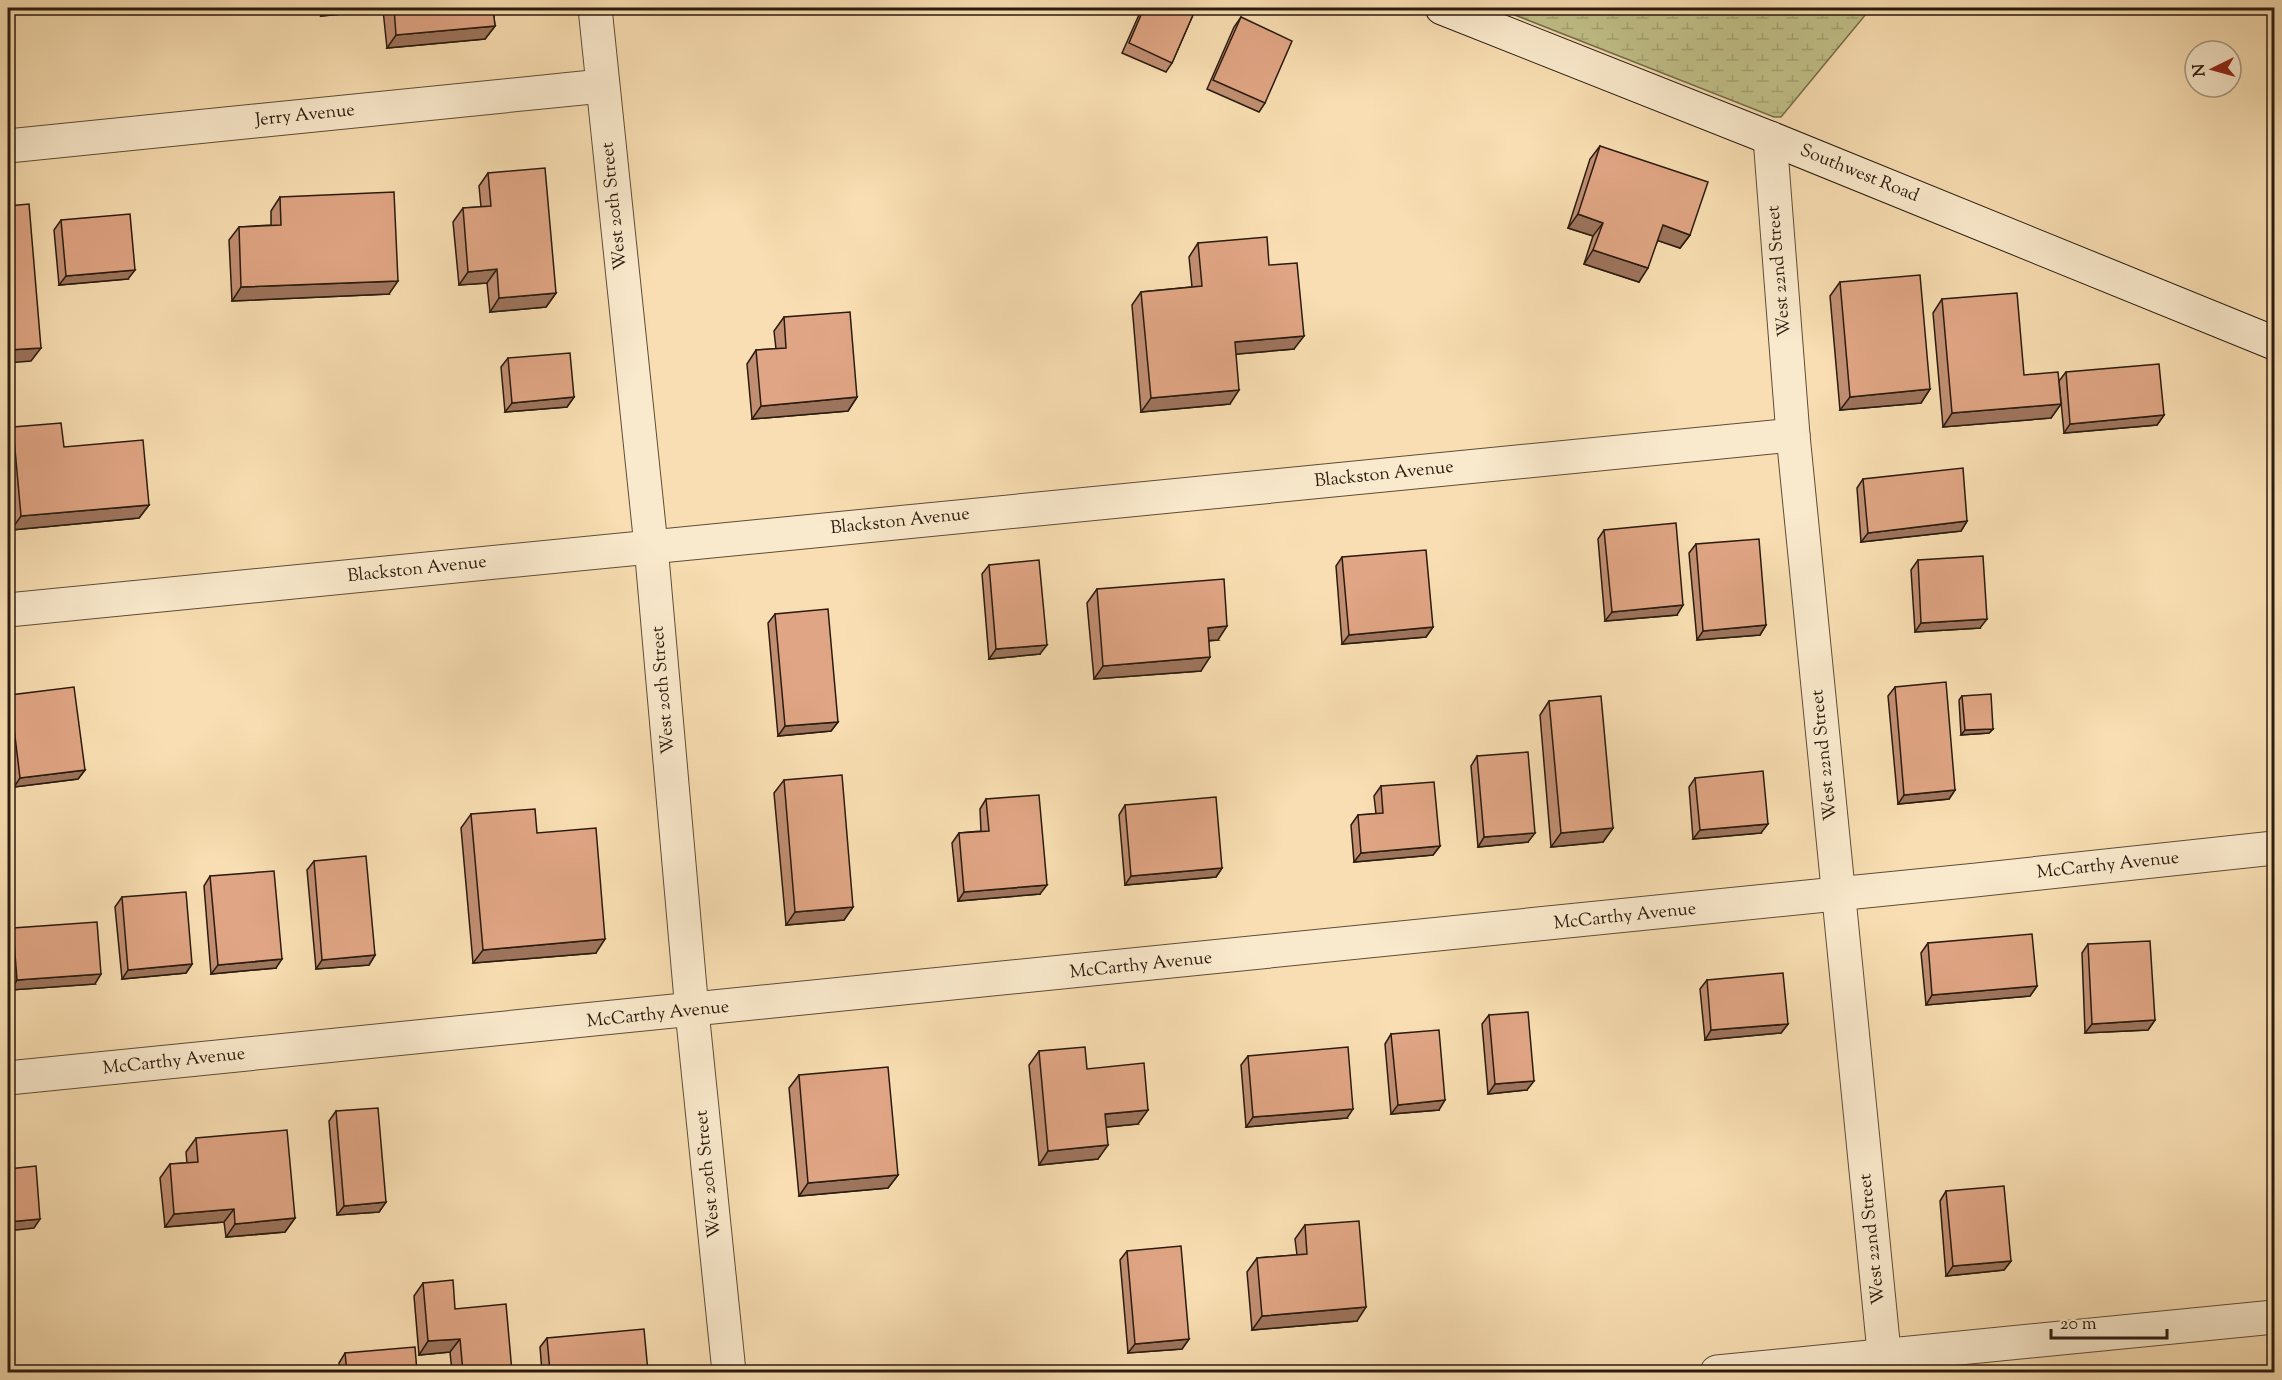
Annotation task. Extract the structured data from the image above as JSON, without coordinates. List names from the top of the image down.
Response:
{
  "streets": {
    "street": [
      "Jerry Avenue",
      "Southwest Road",
      "West 20th Street",
      "West 22nd Street",
      "Blackston Avenue",
      "McCarthy Avenue"
    ]
  },
  "crossings": [
    ["Jerry Avenue", "West 20th Street"],
    ["Southwest Road", "West 22nd Street"],
    ["West 20th Street", "Blackston Avenue"],
    ["West 20th Street", "McCarthy Avenue"],
    ["West 22nd Street", "Blackston Avenue"],
    ["West 22nd Street", "McCarthy Avenue"]
  ],
  "scale_bar": "20 m",
  "north": "left"
}
